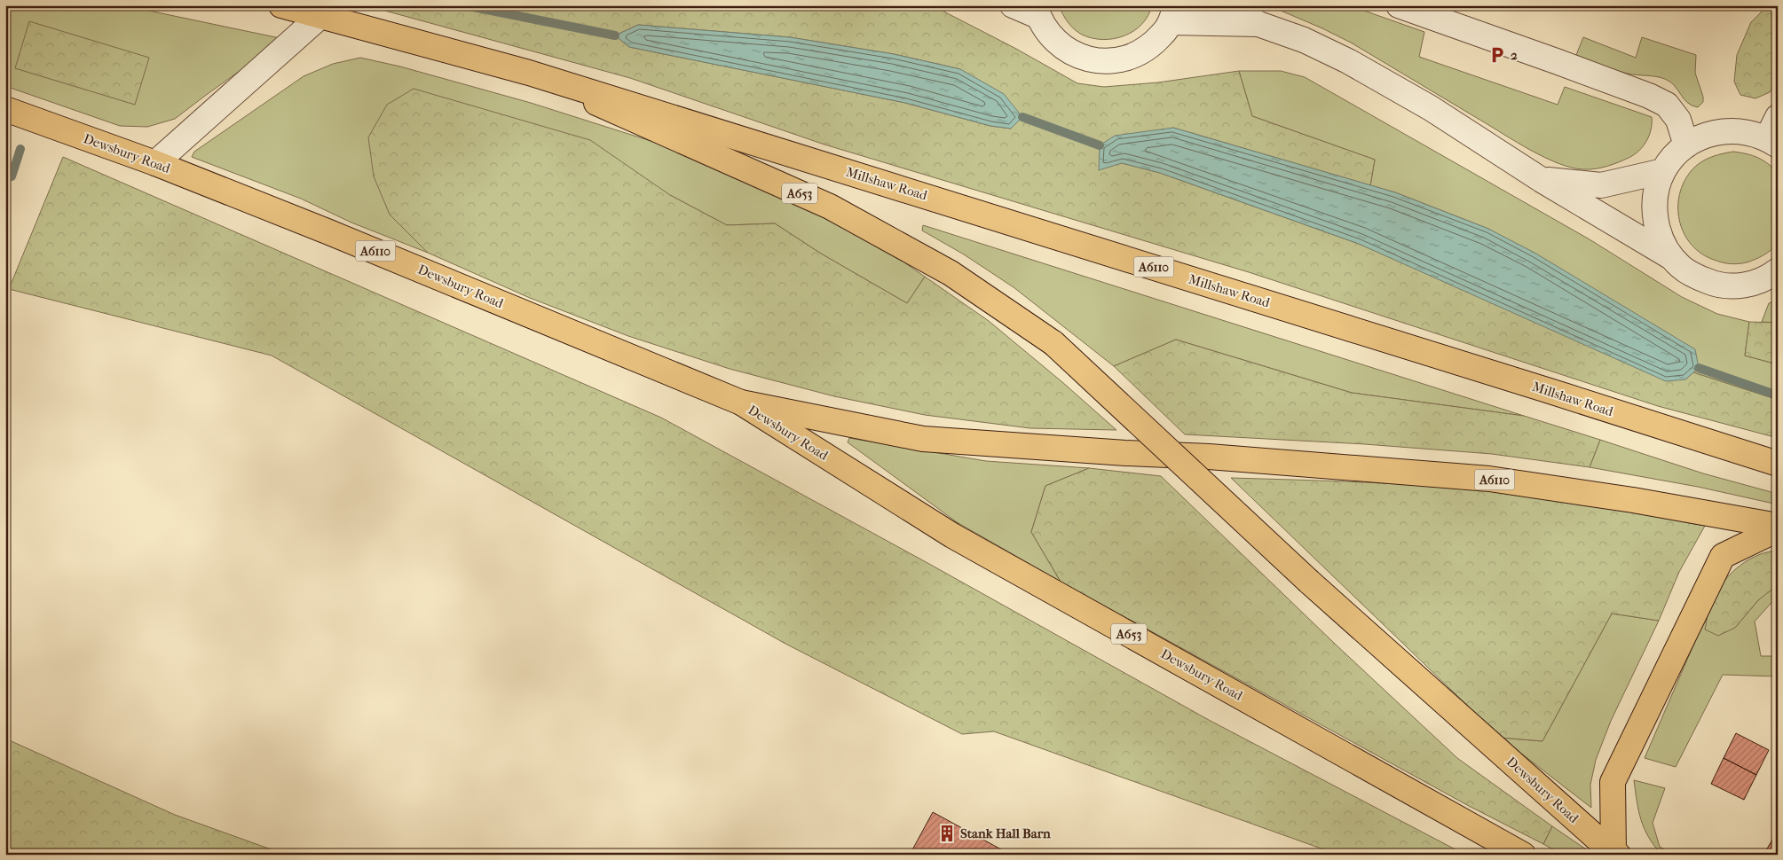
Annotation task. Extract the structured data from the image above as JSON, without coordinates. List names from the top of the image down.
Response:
{
  "streets": {
    "main road": [
      "Dewsbury Road",
      "Millshaw Road",
      "A653",
      "A6110"
    ]
  },
  "crossings": [
    ["Dewsbury Road", "Millshaw Road"],
    ["Dewsbury Road", "A6110"]
  ],
  "places": {
    "parking": ["2"],
    "building": ["Stank Hall Barn"]
  }
}
